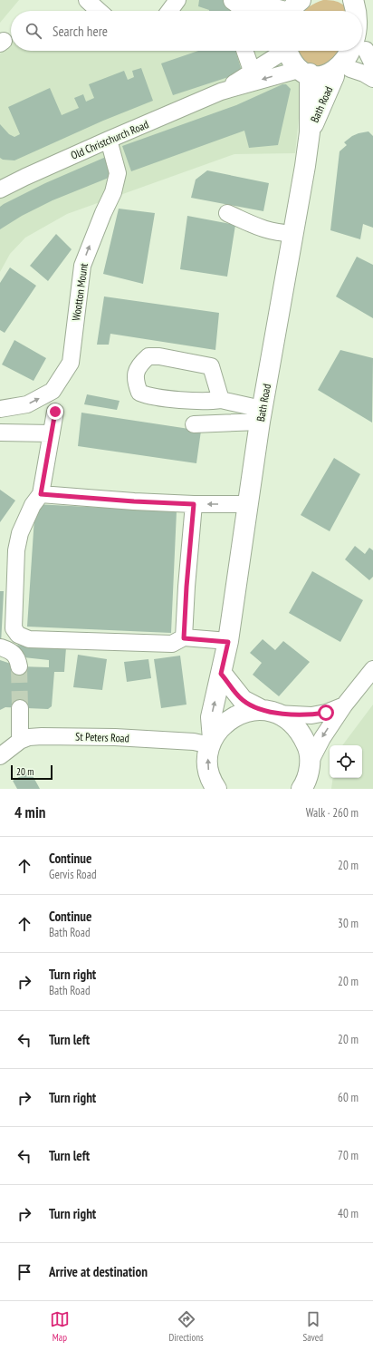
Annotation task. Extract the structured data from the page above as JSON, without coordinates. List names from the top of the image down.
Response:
{
  "streets": {
    "main road": ["Bath Road"],
    "street": ["Old Christchurch Road", "Wootton Mount", "St Peters Road"]
  },
  "crossings": [
    ["Bath Road", "Old Christchurch Road"],
    ["Bath Road", "St Peters Road"],
    ["Old Christchurch Road", "Wootton Mount"]
  ],
  "one_way": ["Wootton Mount"],
  "scale_bar": "20 m",
  "page": {
    "search": "Search here",
    "scale": "20 m",
    "heading": ["4 min", "Walk · 260 m"],
    "list": [
      ["Continue", "Gervis Road", "20 m"],
      ["Continue", "Bath Road", "30 m"],
      ["Turn right", "Bath Road", "20 m"],
      ["Turn left", "20 m"],
      ["Turn right", "60 m"],
      ["Turn left", "70 m"],
      ["Turn right", "40 m"],
      "Arrive at destination"
    ],
    "nav": ["Map", "Directions", "Saved"]
  }
}
